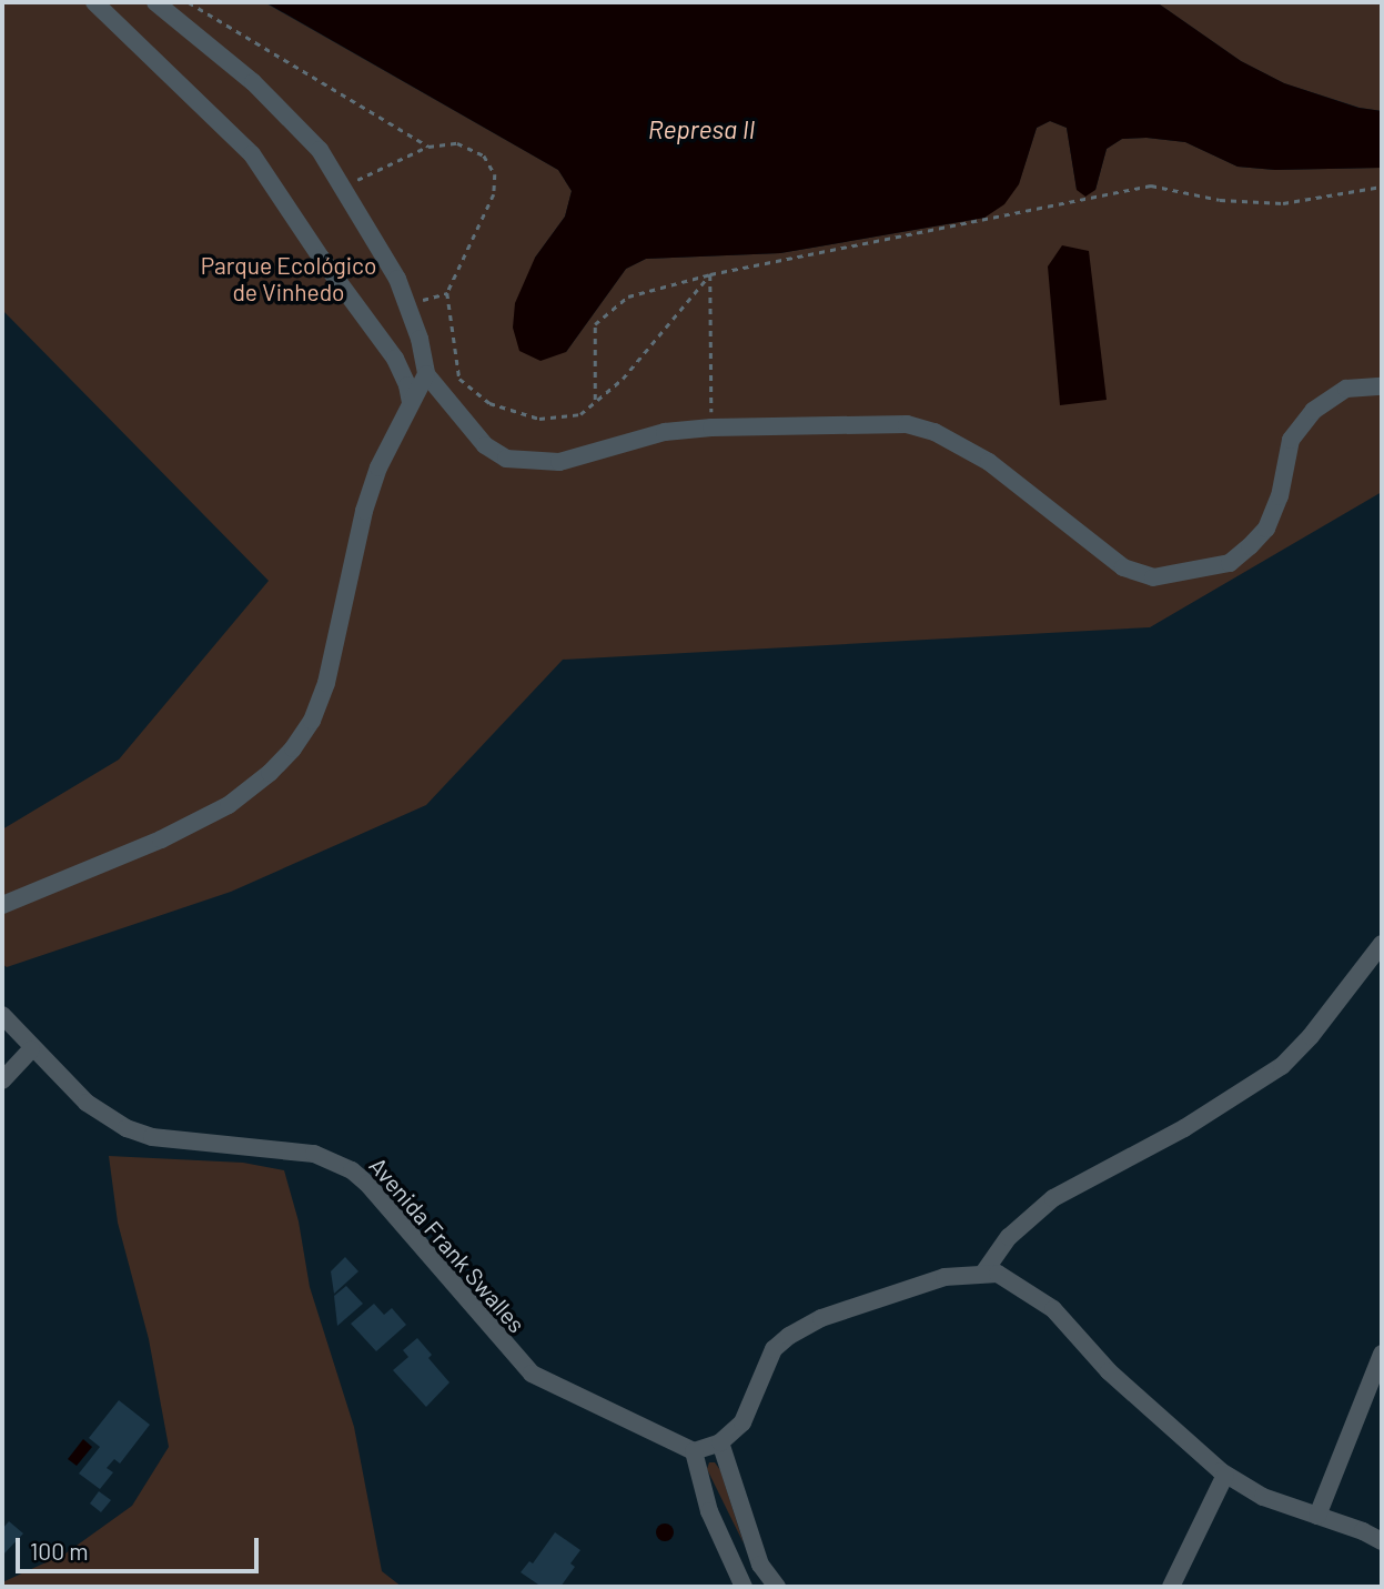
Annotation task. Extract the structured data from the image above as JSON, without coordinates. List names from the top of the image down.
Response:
{
  "streets": {
    "street": ["Avenida Frank Swalles"]
  },
  "water": ["Represa II"],
  "parks": ["Parque Ecológico de Vinhedo"],
  "scale_bar": "100 m"
}
